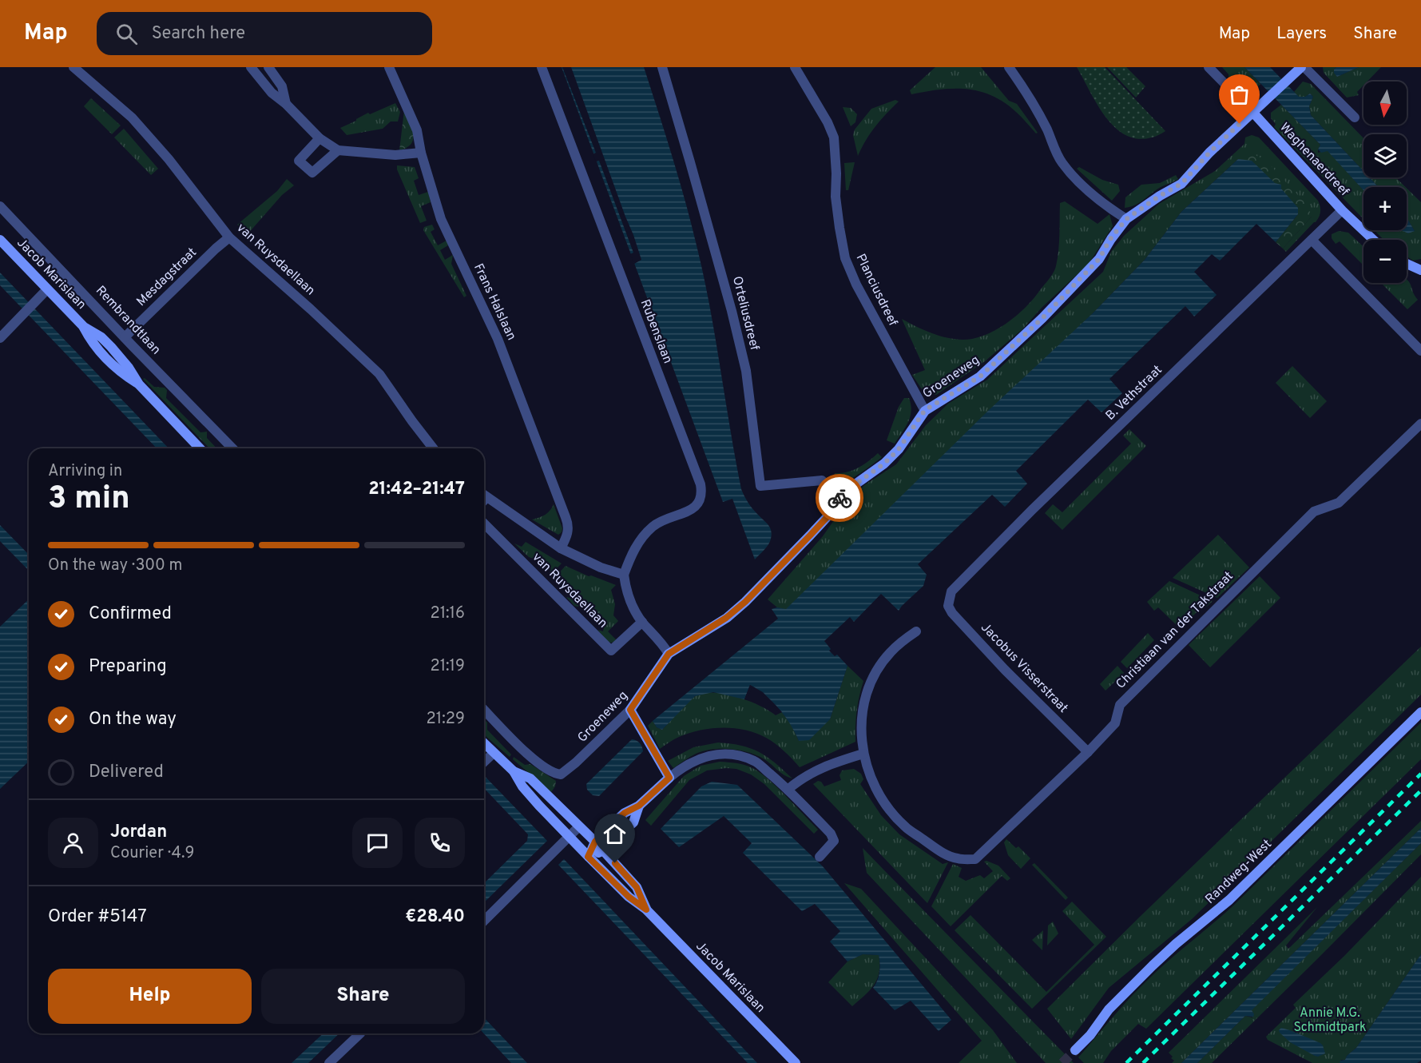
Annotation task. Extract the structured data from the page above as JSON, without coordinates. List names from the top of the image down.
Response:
{
  "streets": {
    "main road": [
      "Waghenaerdreef",
      "Jacob Marislaan",
      "Groeneweg",
      "Randweg-West"
    ],
    "street": [
      "van Ruysdaellaan",
      "Mesdagstraat",
      "Planciusdreef",
      "Frans Halslaan",
      "Orteliusdreef",
      "Rembrandtlaan",
      "Rubenslaan",
      "B. Vethstraat",
      "Christiaan van der Takstraat",
      "Jacobus Visserstraat"
    ]
  },
  "crossings": [
    ["Waghenaerdreef", "Groeneweg"],
    ["Waghenaerdreef", "B. Vethstraat"],
    ["van Ruysdaellaan", "Mesdagstraat"],
    ["van Ruysdaellaan", "Frans Halslaan"],
    ["van Ruysdaellaan", "Rubenslaan"],
    ["Mesdagstraat", "Rembrandtlaan"],
    ["Planciusdreef", "Groeneweg"],
    ["Orteliusdreef", "Groeneweg"],
    ["B. Vethstraat", "Jacobus Visserstraat"],
    ["Christiaan van der Takstraat", "Jacobus Visserstraat"]
  ],
  "parks": ["Annie M.G. Schmidtpark"],
  "north": "bottom",
  "page": {
    "header": "Map",
    "search": "Search here",
    "nav": ["Map", "Layers", "Share"],
    "map_buttons": ["+", "−"],
    "heading": ["3 min", "Arriving in", "21:42–21:47"],
    "panel": [
      "Jordan",
      "Courier · 4.9",
      "Order #5147",
      "€28.40"
    ],
    "bar": "On the way · 300 m",
    "list": [
      ["Confirmed", "21:16"],
      ["Preparing", "21:19"],
      ["On the way", "21:29"],
      "Delivered"
    ],
    "buttons": ["Help", "Share"]
  }
}
